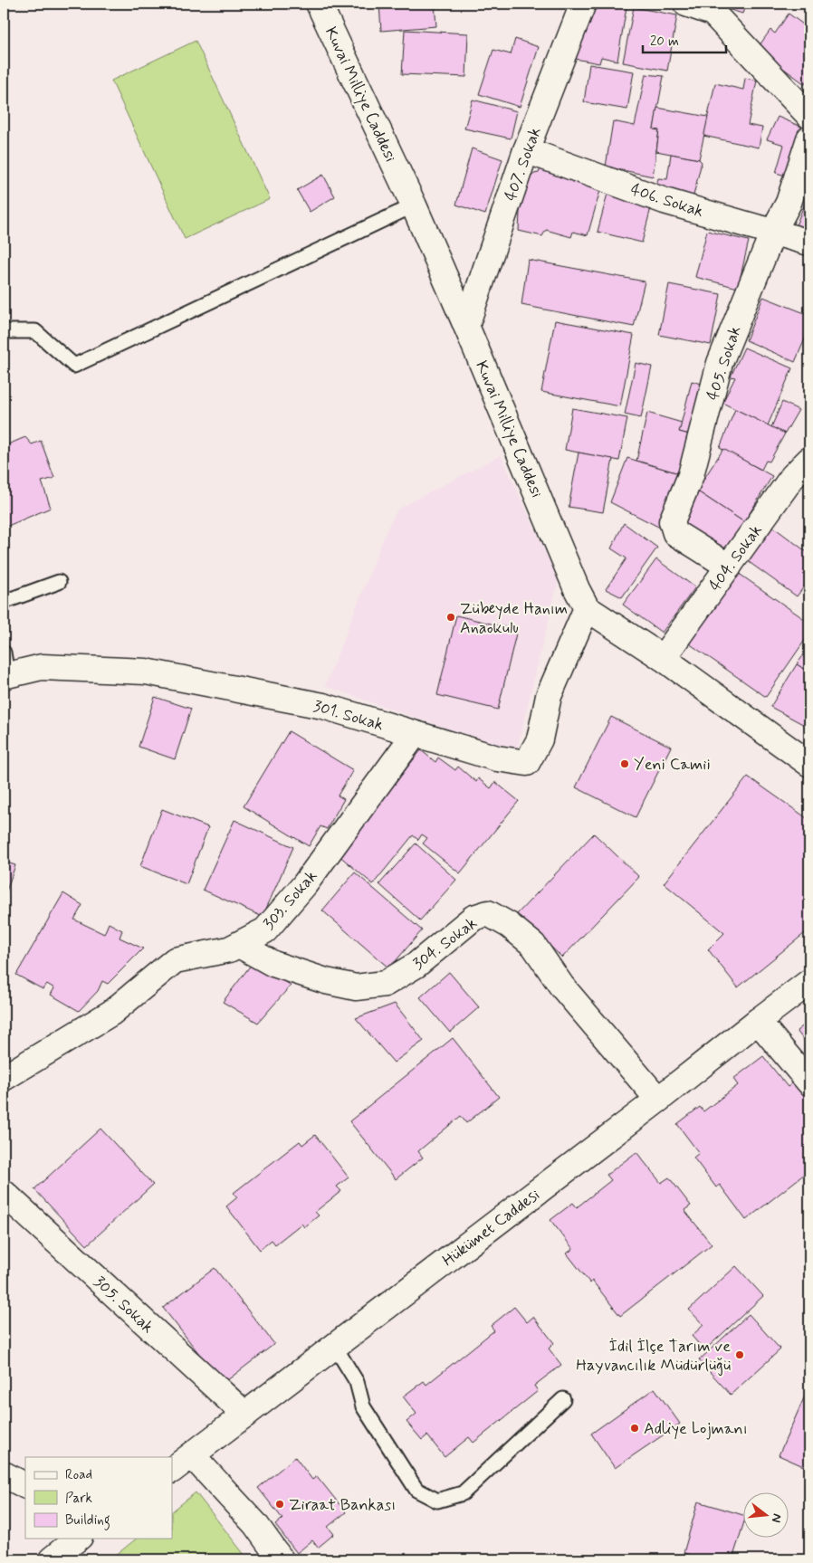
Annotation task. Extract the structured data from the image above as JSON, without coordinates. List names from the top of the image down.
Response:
{
  "streets": {
    "street": [
      "Kuvai Milliye Caddesi",
      "407. Sokak",
      "406. Sokak",
      "405. Sokak",
      "404. Sokak",
      "301. Sokak",
      "303. Sokak",
      "304. Sokak",
      "Hükümet Caddesi",
      "305. Sokak"
    ]
  },
  "crossings": [
    ["Kuvai Milliye Caddesi", "407. Sokak"],
    ["Kuvai Milliye Caddesi", "301. Sokak"],
    ["407. Sokak", "406. Sokak"],
    ["406. Sokak", "405. Sokak"],
    ["405. Sokak", "404. Sokak"],
    ["301. Sokak", "303. Sokak"],
    ["303. Sokak", "304. Sokak"],
    ["304. Sokak", "Hükümet Caddesi"],
    ["Hükümet Caddesi", "305. Sokak"]
  ],
  "places": [
    "Zübeyde Hanım Anaokulu",
    "Yeni Camii",
    "İdil İlçe Tarım ve Hayvancılık Müdürlüğü",
    "Adliye Lojmanı",
    "Ziraat Bankası"
  ],
  "legend": ["Road", "Park", "Building"],
  "scale_bar": "20 m",
  "north": "right"
}
